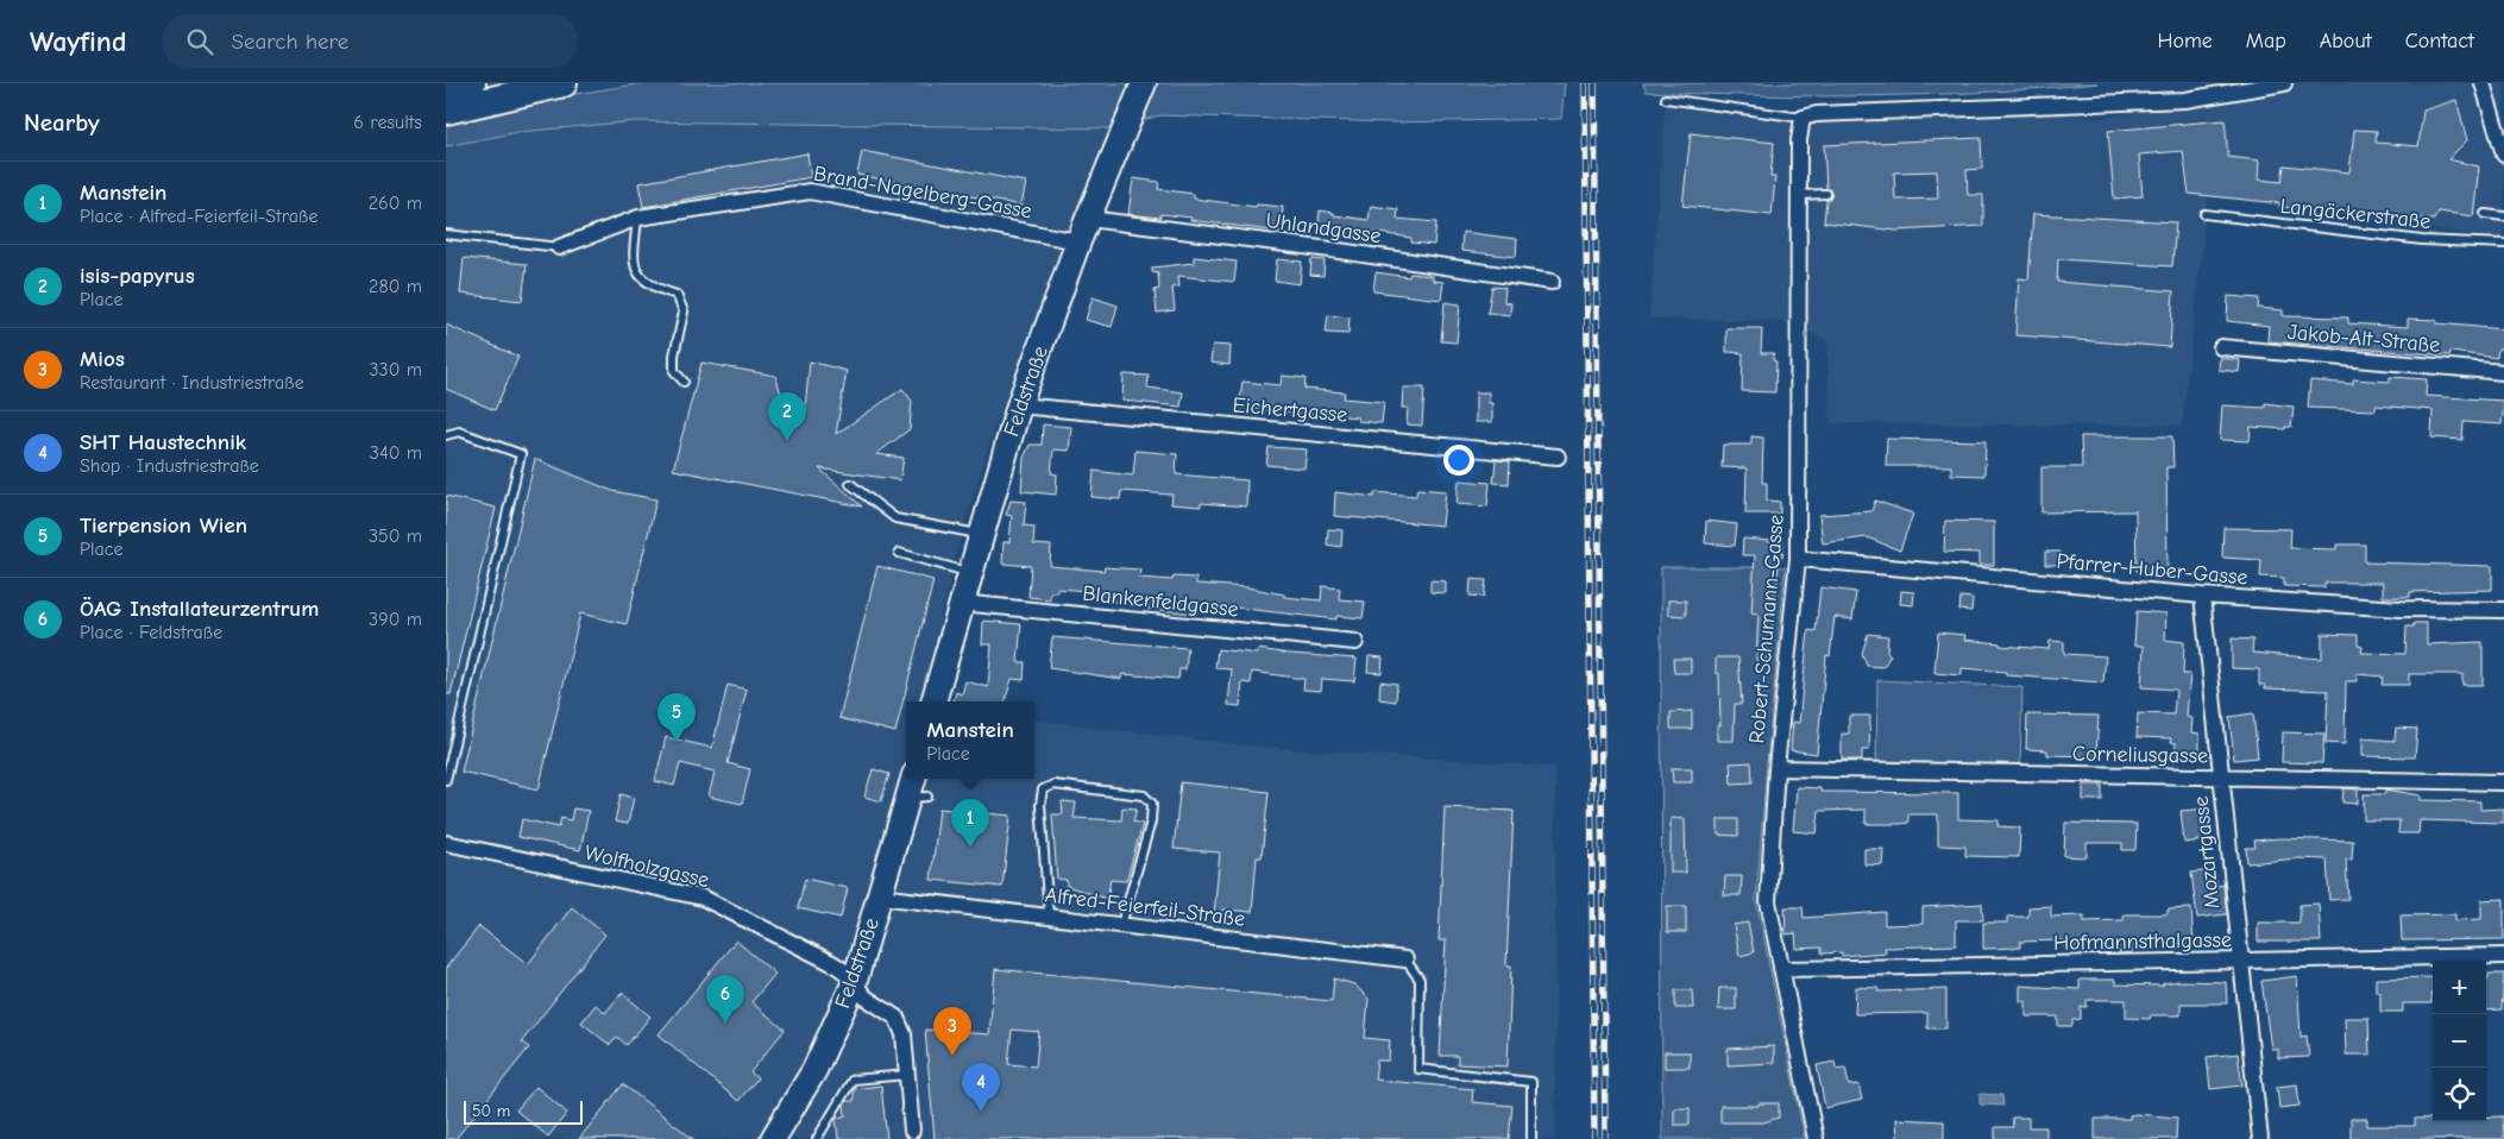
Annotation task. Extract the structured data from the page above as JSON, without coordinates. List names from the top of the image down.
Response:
{
  "streets": {
    "main road": ["Feldstraße"],
    "street": [
      "Brand-Nagelberg-Gasse",
      "Uhlandgasse",
      "Jakob-Alt-Straße",
      "Eichertgasse",
      "Pfarrer-Huber-Gasse",
      "Blankenfeldgasse",
      "Robert-Schumann-Gasse",
      "Corneliusgasse",
      "Mozartgasse",
      "Wolfholzgasse",
      "Alfred-Feierfeil-Straße",
      "Hofmannsthalgasse"
    ],
    "lane": ["Langäckerstraße"]
  },
  "crossings": [
    ["Brand-Nagelberg-Gasse", "Feldstraße"],
    ["Uhlandgasse", "Feldstraße"],
    ["Feldstraße", "Eichertgasse"],
    ["Feldstraße", "Blankenfeldgasse"],
    ["Feldstraße", "Wolfholzgasse"],
    ["Feldstraße", "Alfred-Feierfeil-Straße"],
    ["Pfarrer-Huber-Gasse", "Robert-Schumann-Gasse"],
    ["Pfarrer-Huber-Gasse", "Mozartgasse"],
    ["Robert-Schumann-Gasse", "Corneliusgasse"],
    ["Robert-Schumann-Gasse", "Hofmannsthalgasse"],
    ["Corneliusgasse", "Mozartgasse"],
    ["Mozartgasse", "Hofmannsthalgasse"]
  ],
  "scale_bar": "50 m",
  "page": {
    "header": "Wayfind",
    "search": "Search here",
    "nav": [
      "Home",
      "Map",
      "About",
      "Contact"
    ],
    "heading": ["Nearby", "6 results"],
    "list": [
      {
        "mark": "1",
        "name": "Manstein",
        "note": "Place · Alfred-Feierfeil-Straße",
        "value": "260 m"
      },
      {
        "mark": "2",
        "name": "isis-papyrus",
        "note": "Place",
        "value": "280 m"
      },
      {
        "mark": "3",
        "name": "Mios",
        "note": "Restaurant · Industriestraße",
        "value": "330 m"
      },
      {
        "mark": "4",
        "name": "SHT Haustechnik",
        "note": "Shop · Industriestraße",
        "value": "340 m"
      },
      {
        "mark": "5",
        "name": "Tierpension Wien",
        "note": "Place",
        "value": "350 m"
      },
      {
        "mark": "6",
        "name": "ÖAG Installateurzentrum",
        "note": "Place · Feldstraße",
        "value": "390 m"
      }
    ],
    "pins": [
      "2",
      "5",
      "1",
      "6",
      "3",
      "4"
    ],
    "popup": ["Manstein", "Place"],
    "map_buttons": ["+", "−"],
    "scale": "50 m"
  }
}
